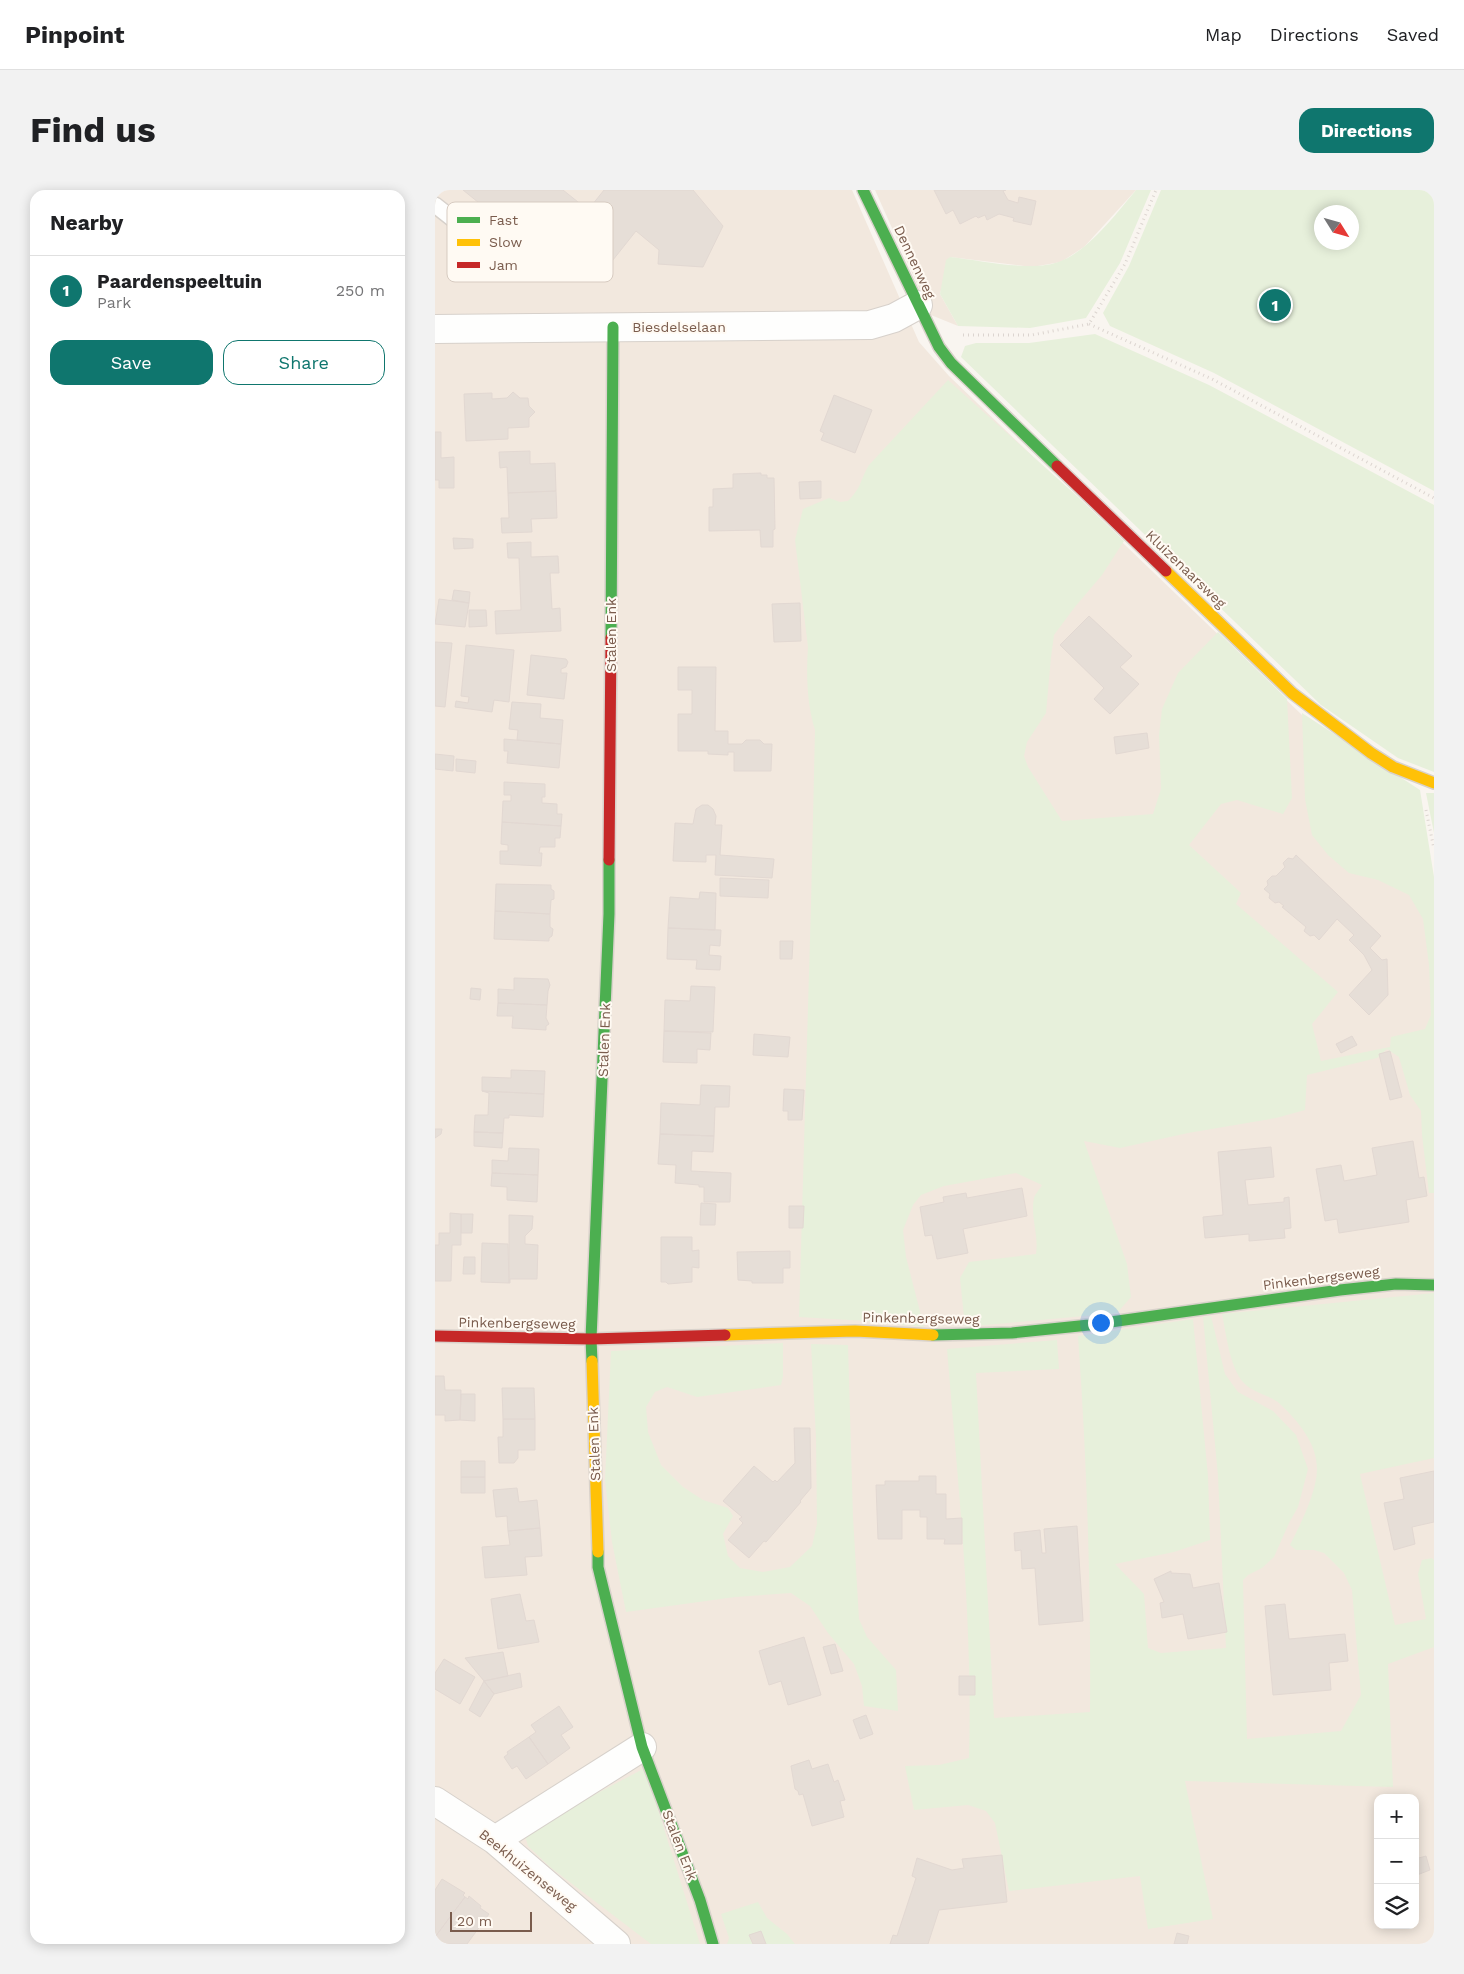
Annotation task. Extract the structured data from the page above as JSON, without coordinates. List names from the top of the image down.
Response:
{
  "streets": {
    "street": [
      "Dennenweg",
      "Biesdelselaan",
      "Kluizenaarsweg",
      "Stalen Enk",
      "Pinkenbergseweg",
      "Beekhuizenseweg"
    ]
  },
  "crossings": [
    ["Dennenweg", "Biesdelselaan"],
    ["Dennenweg", "Kluizenaarsweg"],
    ["Biesdelselaan", "Stalen Enk"],
    ["Stalen Enk", "Pinkenbergseweg"]
  ],
  "legend": ["Fast", "Slow", "Jam"],
  "scale_bar": "20 m",
  "north": "bottom right",
  "page": {
    "header": "Pinpoint",
    "nav": ["Map", "Directions", "Saved"],
    "buttons": [
      "Directions",
      ["Save", "Share"]
    ],
    "title": "Find us",
    "heading": "Nearby",
    "list": [
      {
        "mark": "1",
        "name": "Paardenspeeltuin",
        "note": "Park",
        "value": "250 m"
      }
    ],
    "pins": "1",
    "map_buttons": ["+", "−"],
    "scale": "20 m"
  }
}
